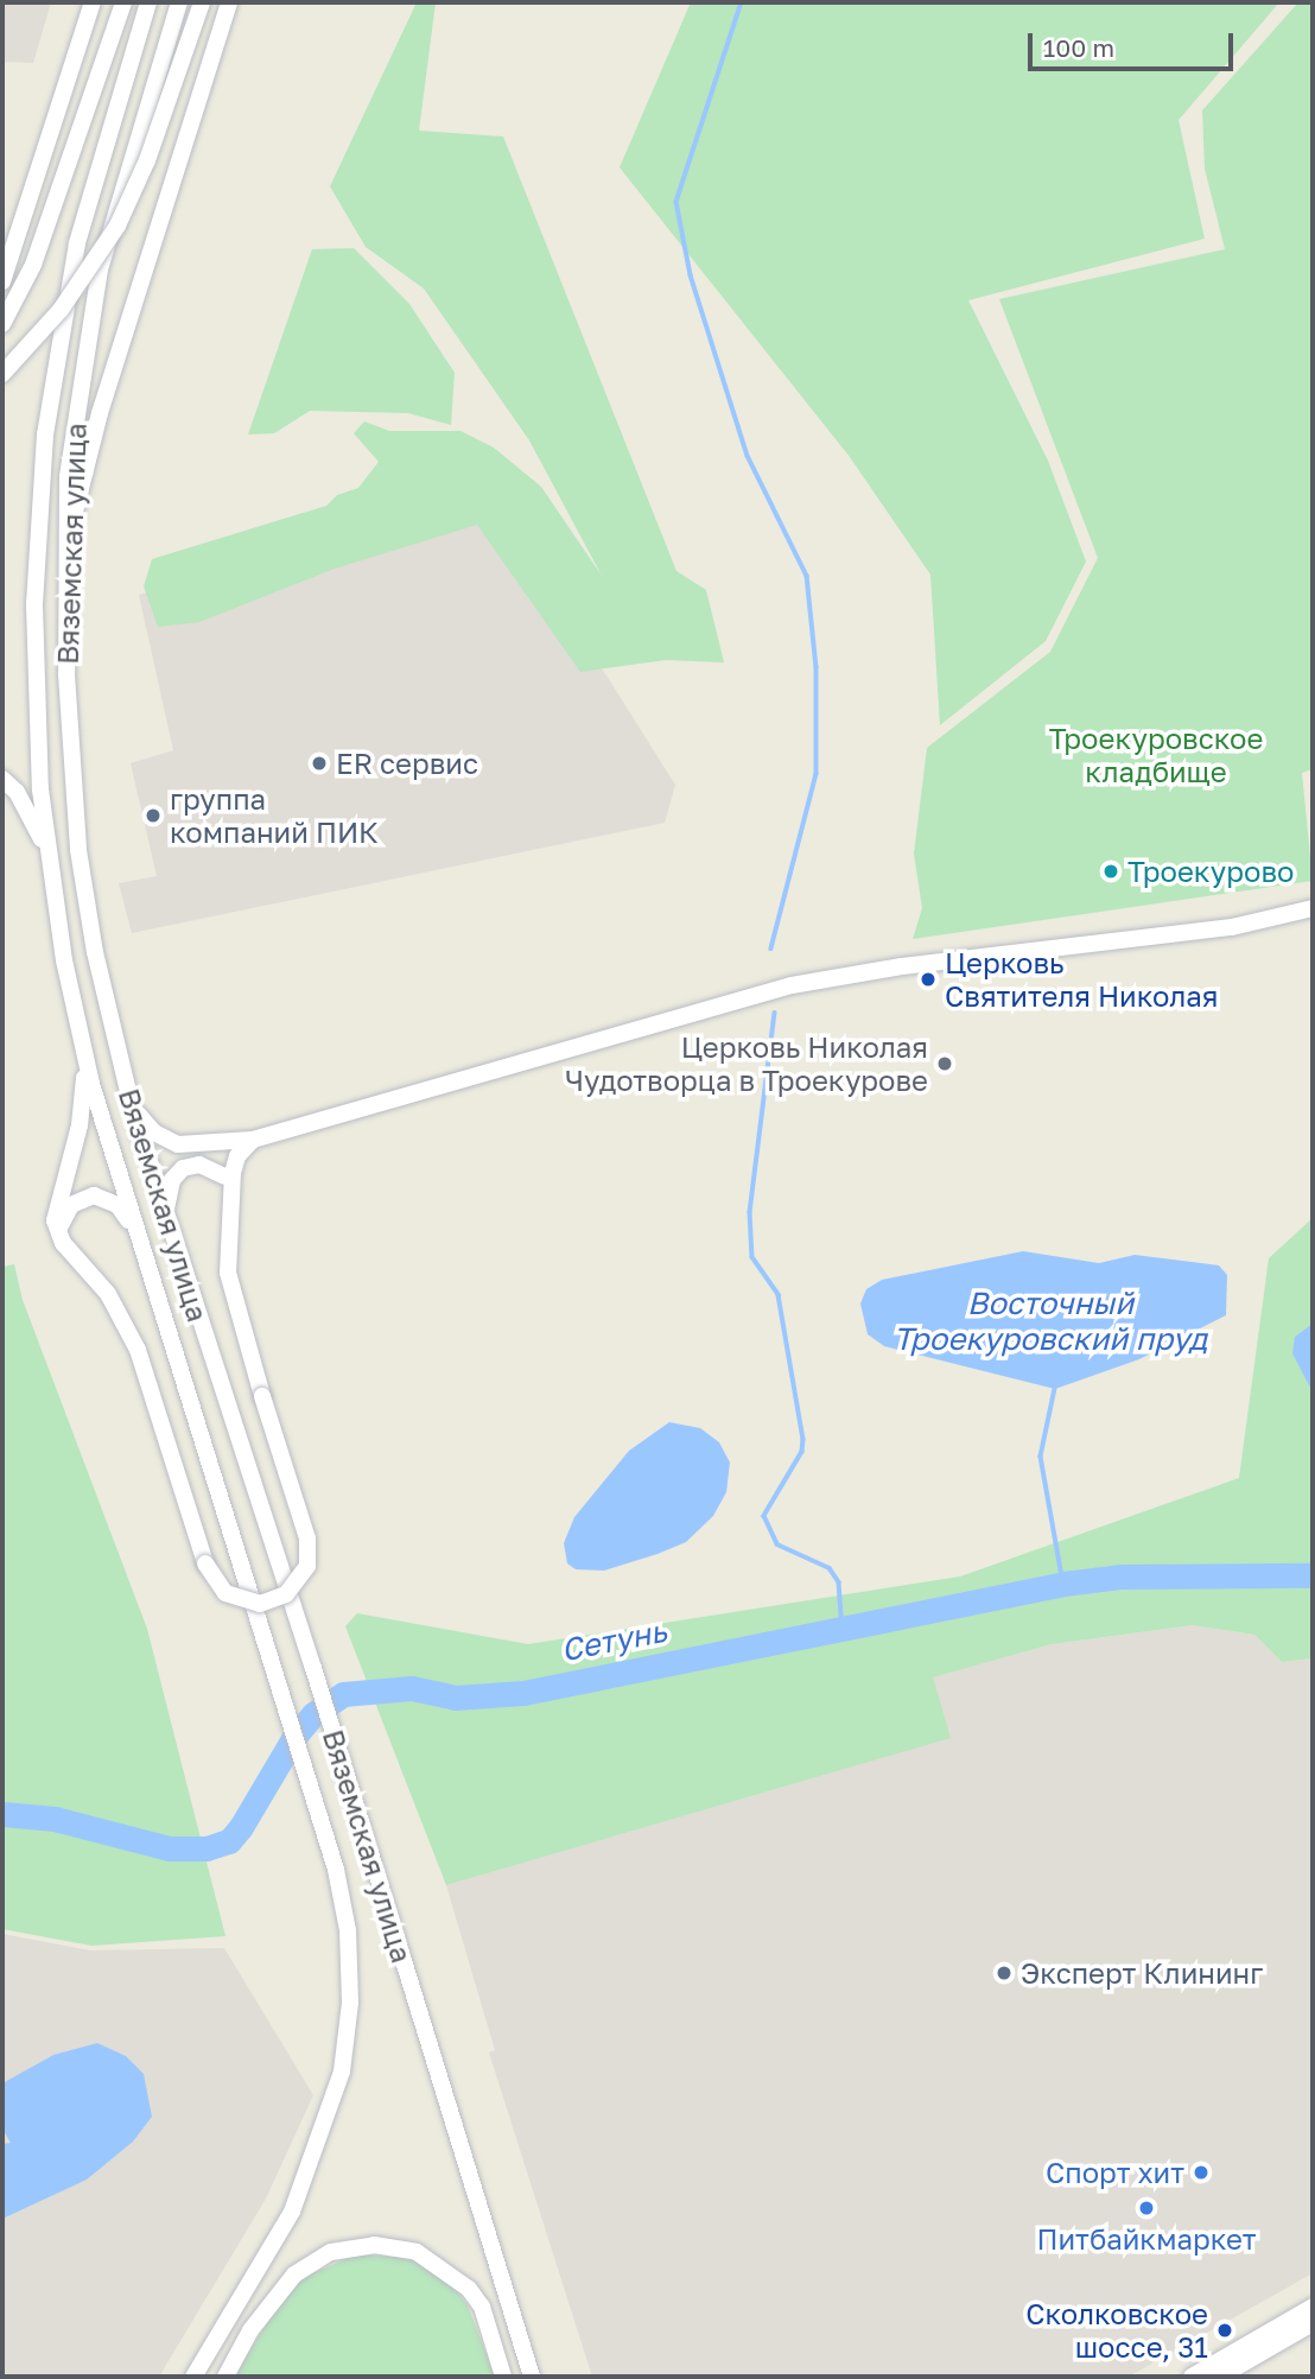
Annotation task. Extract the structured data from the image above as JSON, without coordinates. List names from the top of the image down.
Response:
{
  "streets": {
    "main road": ["Вяземская улица"]
  },
  "water": ["Восточный Троекуровский пруд", "Сетунь"],
  "parks": ["Троекуровское кладбище"],
  "places": [
    "ER сервис",
    "группа компаний ПИК",
    "Троекурово",
    "Церковь Святителя Николая",
    "Церковь Николая Чудотворца в Троекурове",
    "Эксперт Клининг",
    "Спорт хит",
    "Питбайкмаркет",
    "Сколковское шоссе, 31"
  ],
  "scale_bar": "100 m"
}
